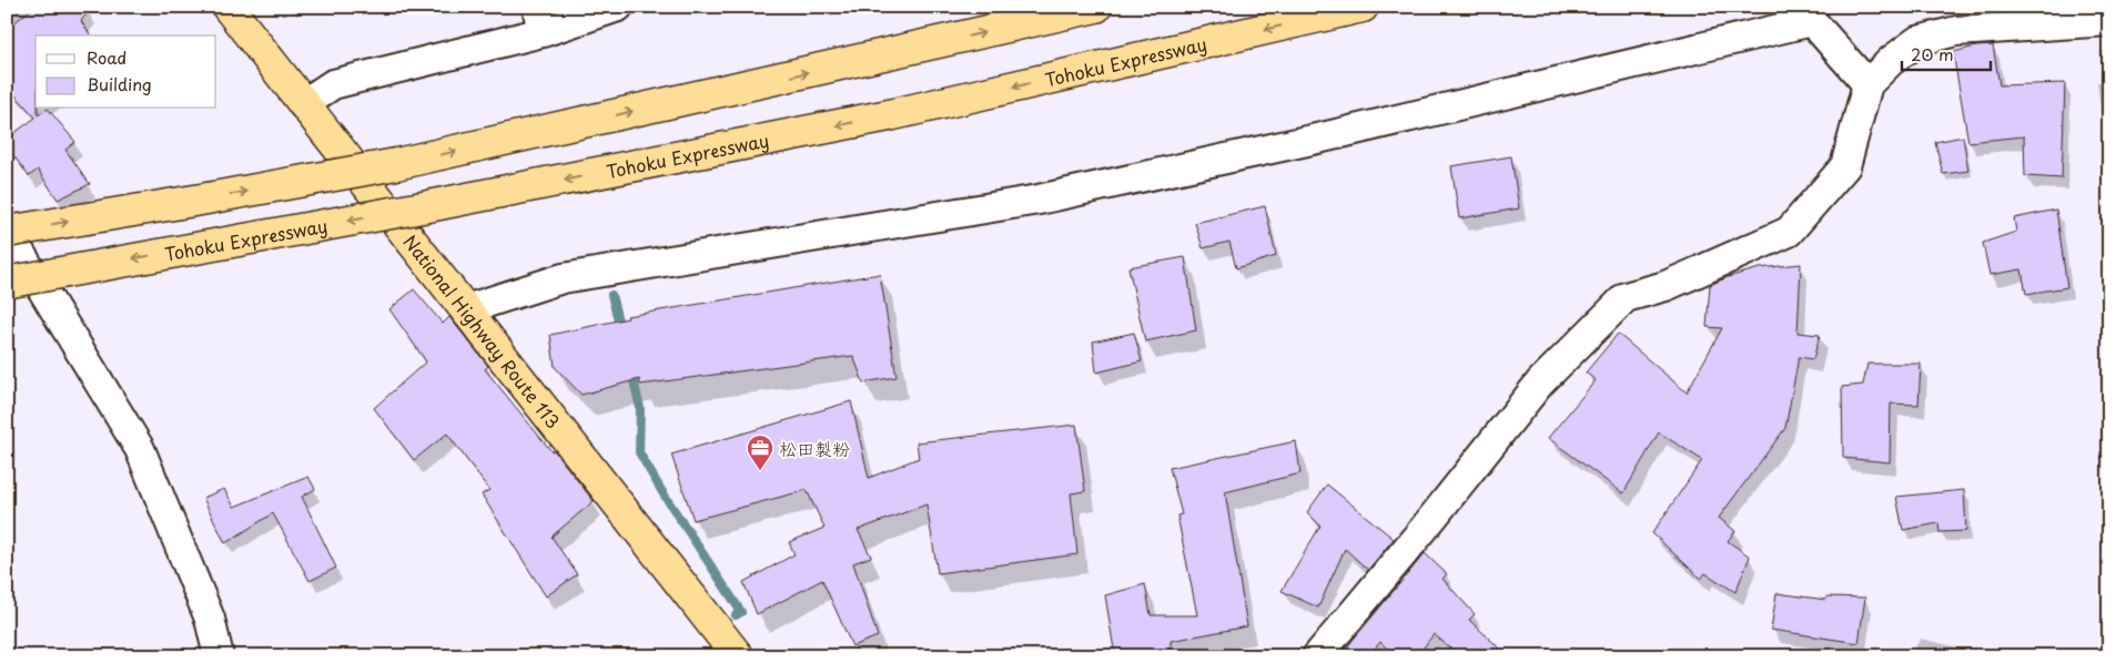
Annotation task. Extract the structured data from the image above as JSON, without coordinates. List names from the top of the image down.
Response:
{
  "streets": {
    "highway": ["Tohoku Expressway", "National Highway Route 113"]
  },
  "places": {
    "office": ["松田製粉"]
  },
  "legend": ["Road", "Building"],
  "scale_bar": "20 m"
}
